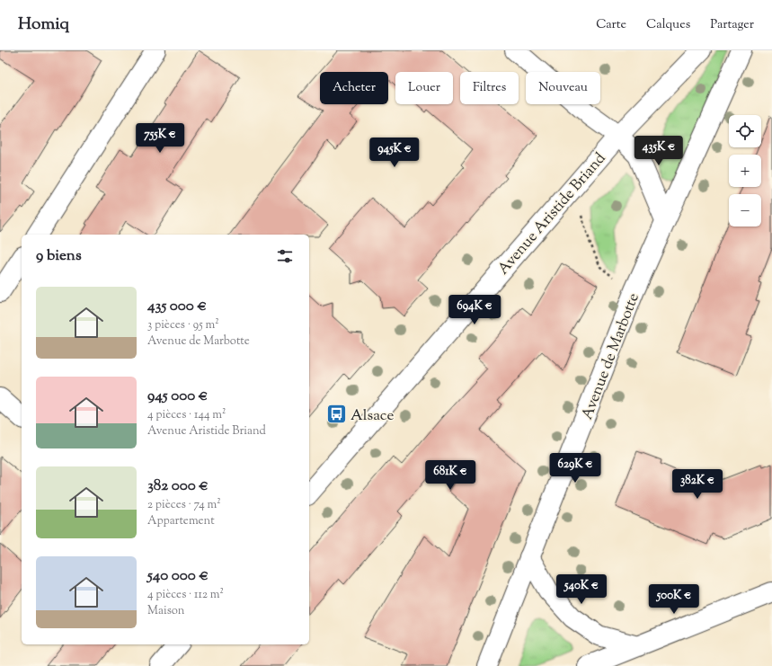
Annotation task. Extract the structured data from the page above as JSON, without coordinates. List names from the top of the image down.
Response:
{
  "streets": {
    "street": ["Avenue Aristide Briand", "Avenue de Marbotte"]
  },
  "places": {
    "bus stop": ["Alsace"]
  },
  "page": {
    "header": "Homiq",
    "nav": ["Carte", "Calques", "Partager"],
    "chip": [
      "Acheter",
      "Louer",
      "Filtres",
      "Nouveau"
    ],
    "map_buttons": ["+", "−"],
    "price": [
      "755K €",
      "435K €",
      "945K €",
      "694K €",
      "629K €",
      "681K €",
      "382K €",
      "540K €",
      "500K €"
    ],
    "heading": "9 biens",
    "list": [
      {
        "name": "435 000 €",
        "note": "3 pièces · 95 m² · Avenue de Marbotte"
      },
      {
        "name": "945 000 €",
        "note": "4 pièces · 144 m² · Avenue Aristide Briand"
      },
      {
        "name": "382 000 €",
        "note": "2 pièces · 74 m² · Appartement"
      },
      {
        "name": "540 000 €",
        "note": "4 pièces · 112 m² · Maison"
      }
    ]
  }
}
